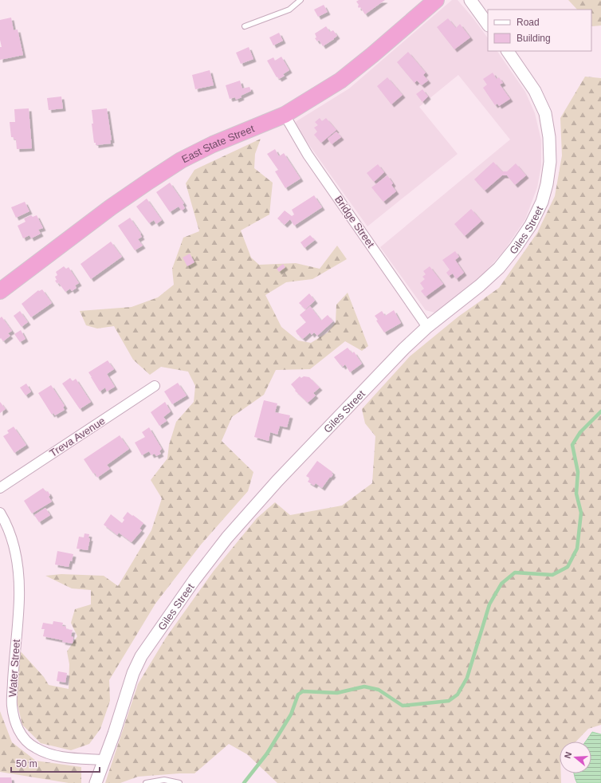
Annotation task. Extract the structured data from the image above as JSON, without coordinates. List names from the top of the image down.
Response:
{
  "streets": {
    "highway": ["East State Street"],
    "street": [
      "Bridge Street",
      "Giles Street",
      "Treva Avenue",
      "Water Street"
    ]
  },
  "crossings": [
    ["East State Street", "Bridge Street"],
    ["Bridge Street", "Giles Street"],
    ["Giles Street", "Water Street"]
  ],
  "legend": ["Road", "Building"],
  "scale_bar": "50 m",
  "north": "left"
}
